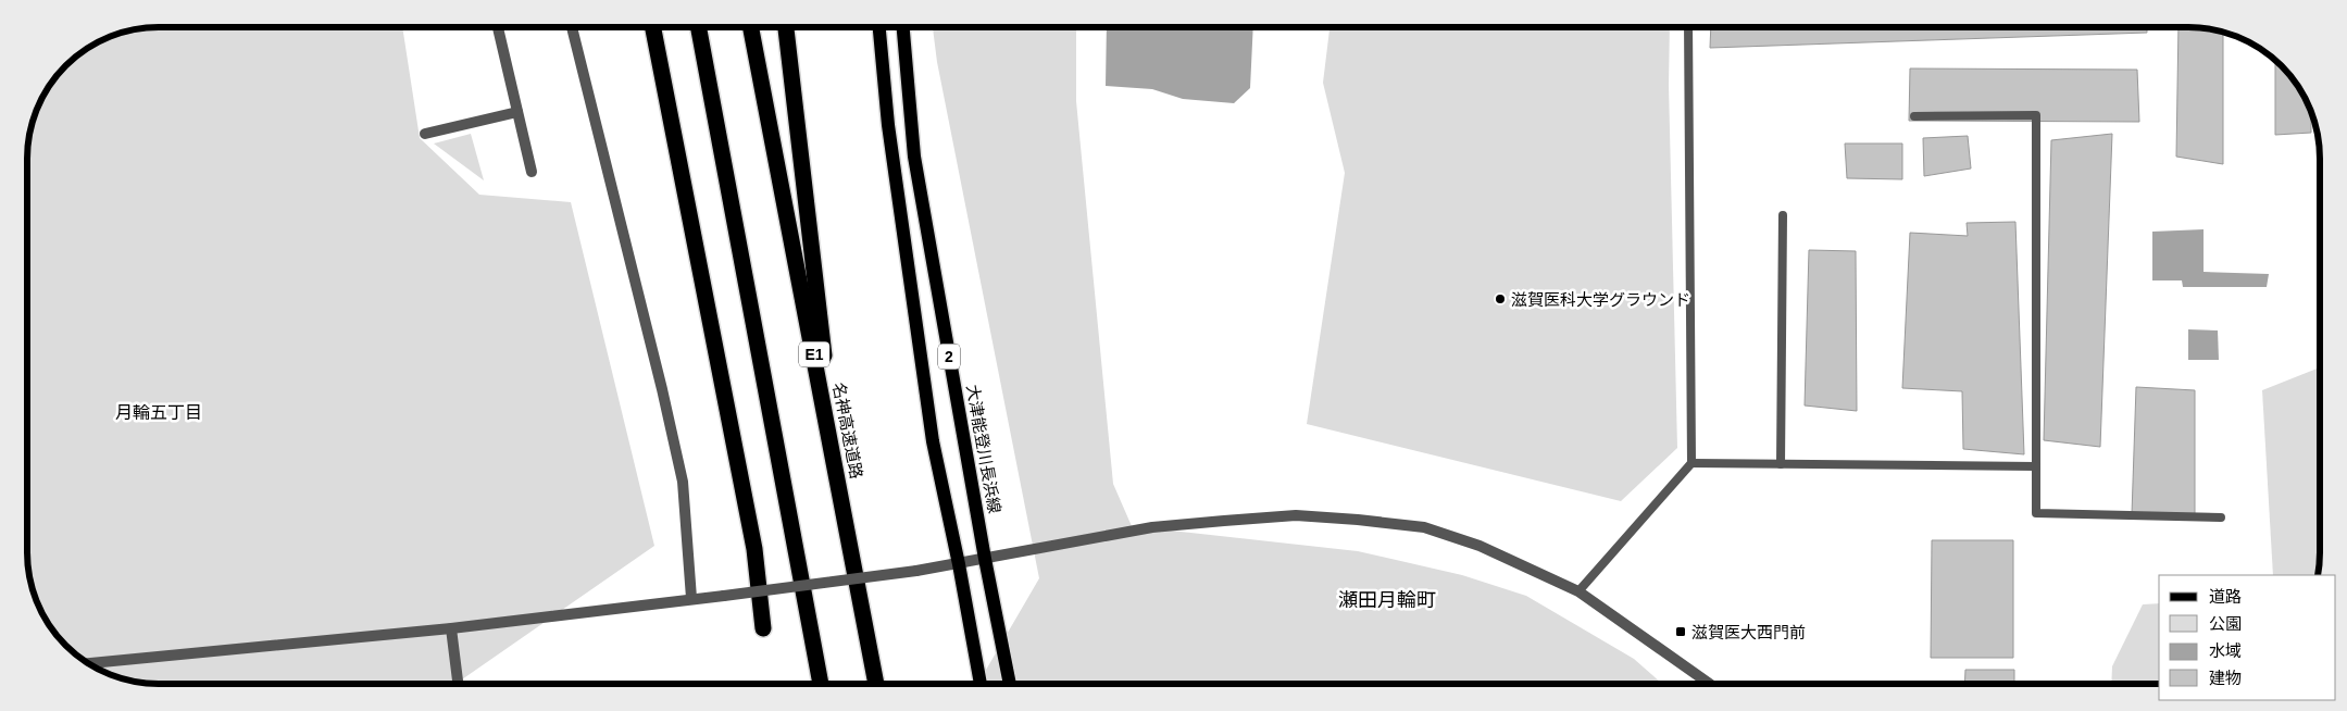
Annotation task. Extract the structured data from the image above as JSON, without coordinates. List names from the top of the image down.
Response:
{
  "streets": {
    "highway": ["E1", "名神高速道路"],
    "main road": ["2", "大津能登川長浜線"]
  },
  "districts": ["月輪五丁目", "瀬田月輪町"],
  "places": {
    "other": ["滋賀医科大学グラウンド"],
    "transit": ["滋賀医大西門前"]
  },
  "legend": [
    "道路",
    "公園",
    "水域",
    "建物"
  ]
}
